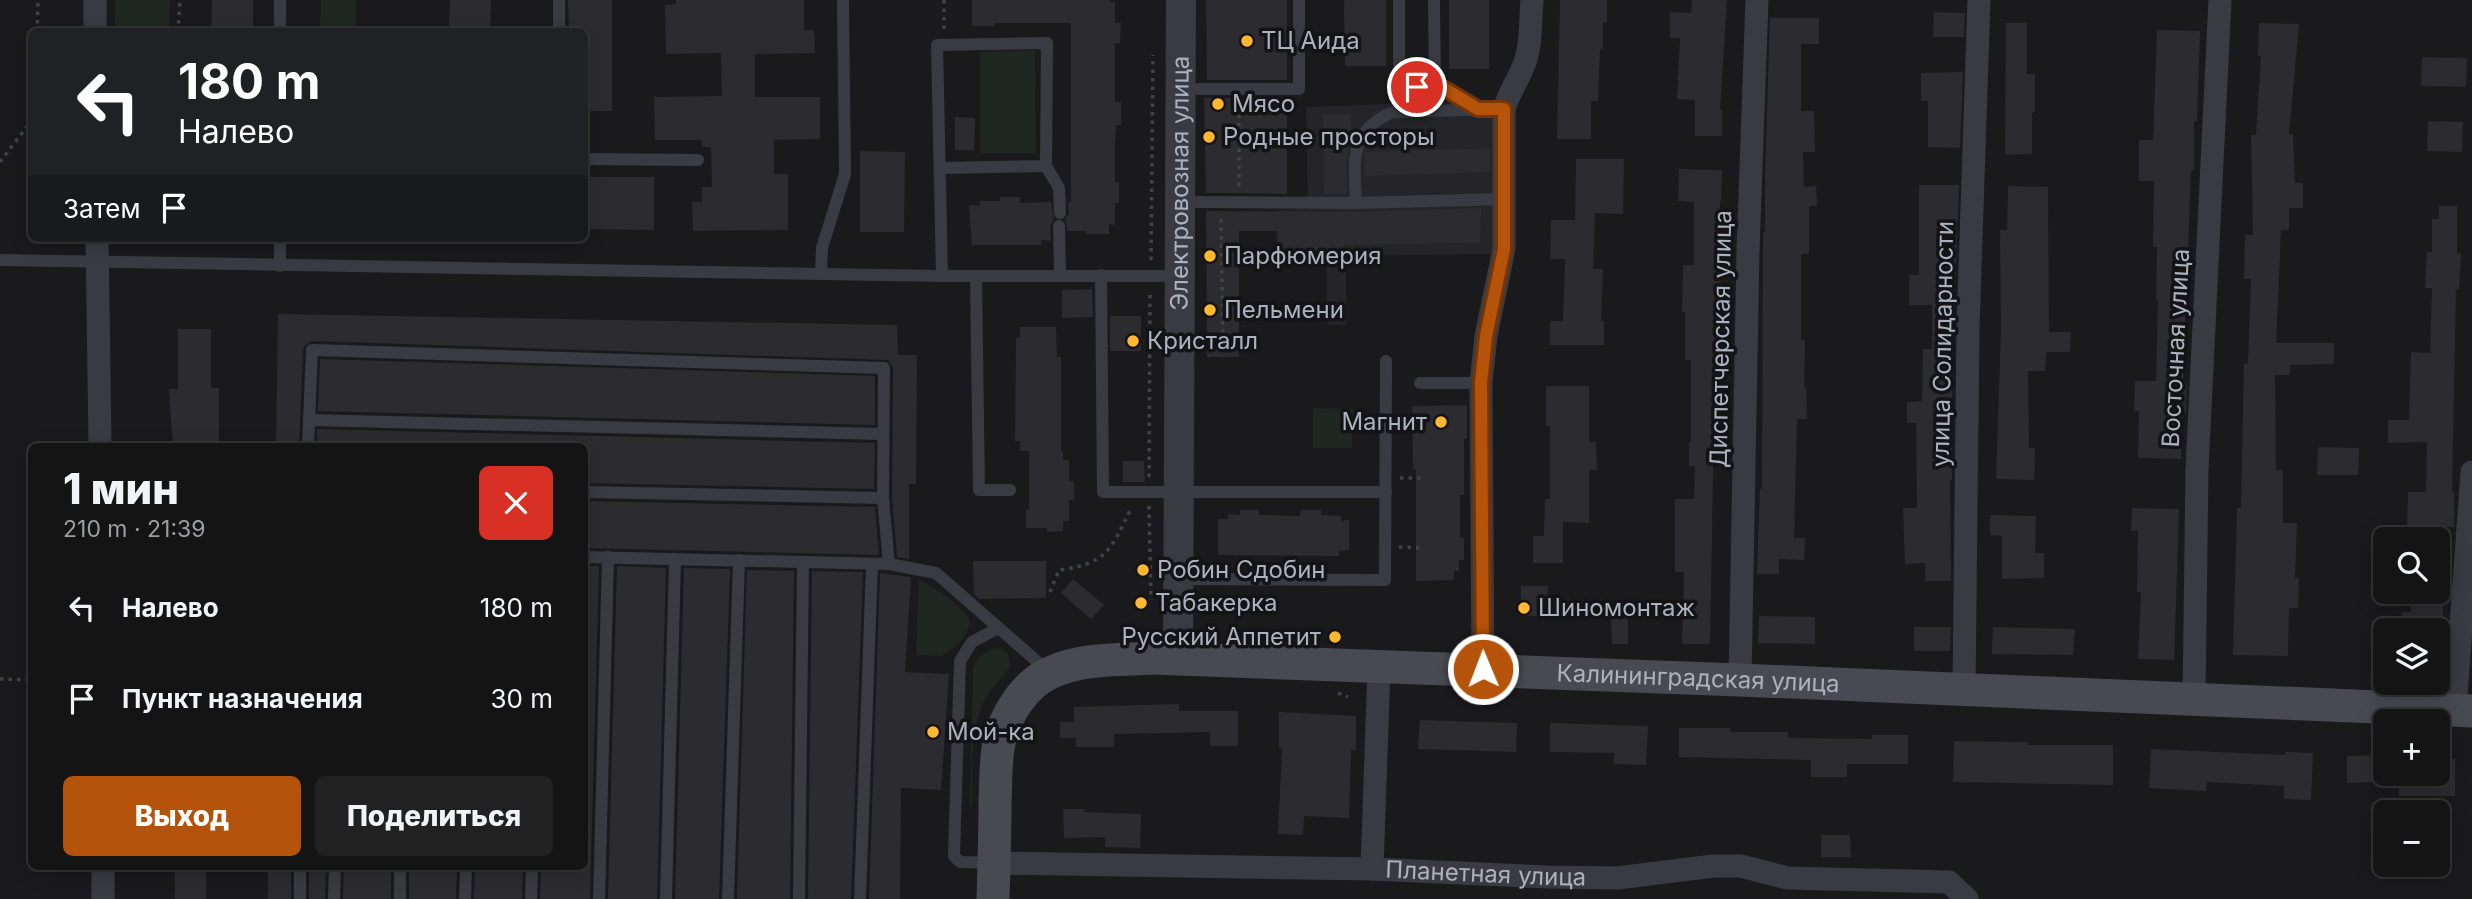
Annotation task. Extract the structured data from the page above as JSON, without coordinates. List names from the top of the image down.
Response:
{
  "streets": {
    "main road": ["Калининградская улица"],
    "street": [
      "Электровозная улица",
      "Диспетчерская улица",
      "улица Солидарности",
      "Восточная улица",
      "Планетная улица"
    ]
  },
  "crossings": [
    ["Электровозная улица", "Калининградская улица"],
    ["Диспетчерская улица", "Калининградская улица"],
    ["улица Солидарности", "Калининградская улица"],
    ["Восточная улица", "Калининградская улица"],
    ["Калининградская улица", "Планетная улица"]
  ],
  "places": [
    "ТЦ Аида",
    "Мясо",
    "Родные просторы",
    "Парфюмерия",
    "Пельмени",
    "Кристалл",
    "Магнит",
    "Робин Сдобин",
    "Табакерка",
    "Шиномонтаж",
    "Русский Аппетит",
    "Мой-ка"
  ],
  "page": {
    "turn": ["180 m", "Налево"],
    "then": "Затем",
    "heading": ["1 мин", "210 m · 21:39"],
    "map_buttons": ["+", "−"],
    "list": [
      {
        "name": "Налево",
        "value": "180 m"
      },
      {
        "name": "Пункт назначения",
        "value": "30 m"
      }
    ],
    "buttons": ["Выход", "Поделиться"]
  }
}
